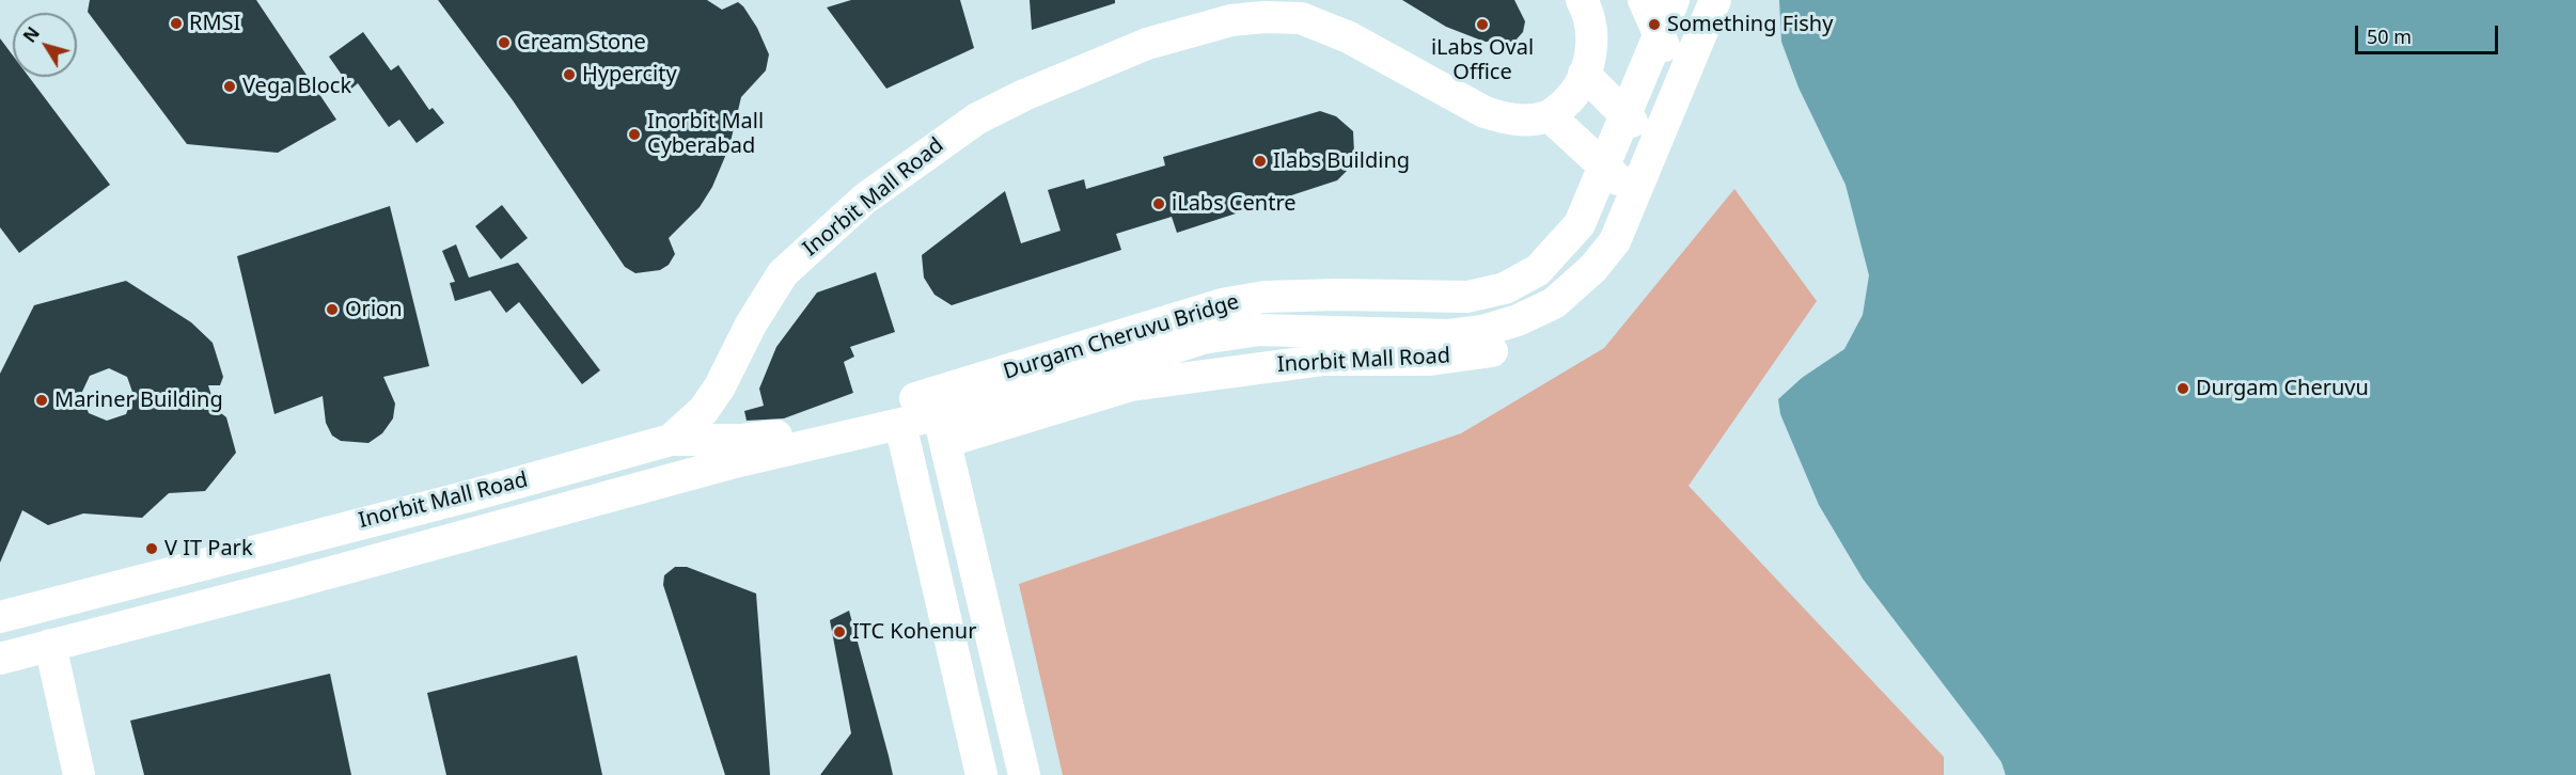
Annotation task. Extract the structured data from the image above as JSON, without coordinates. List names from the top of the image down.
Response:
{
  "streets": {
    "main road": ["Inorbit Mall Road", "Durgam Cheruvu Bridge"]
  },
  "crossings": [
    ["Inorbit Mall Road", "Durgam Cheruvu Bridge"]
  ],
  "places": [
    "RMSI",
    "iLabs Oval Office",
    "Something Fishy",
    "Cream Stone",
    "Hypercity",
    "Vega Block",
    "Inorbit Mall Cyberabad",
    "Ilabs Building",
    "iLabs Centre",
    "Orion",
    "Durgam Cheruvu",
    "Mariner Building",
    "V IT Park",
    "ITC Kohenur"
  ],
  "scale_bar": "50 m",
  "north": "top left"
}
